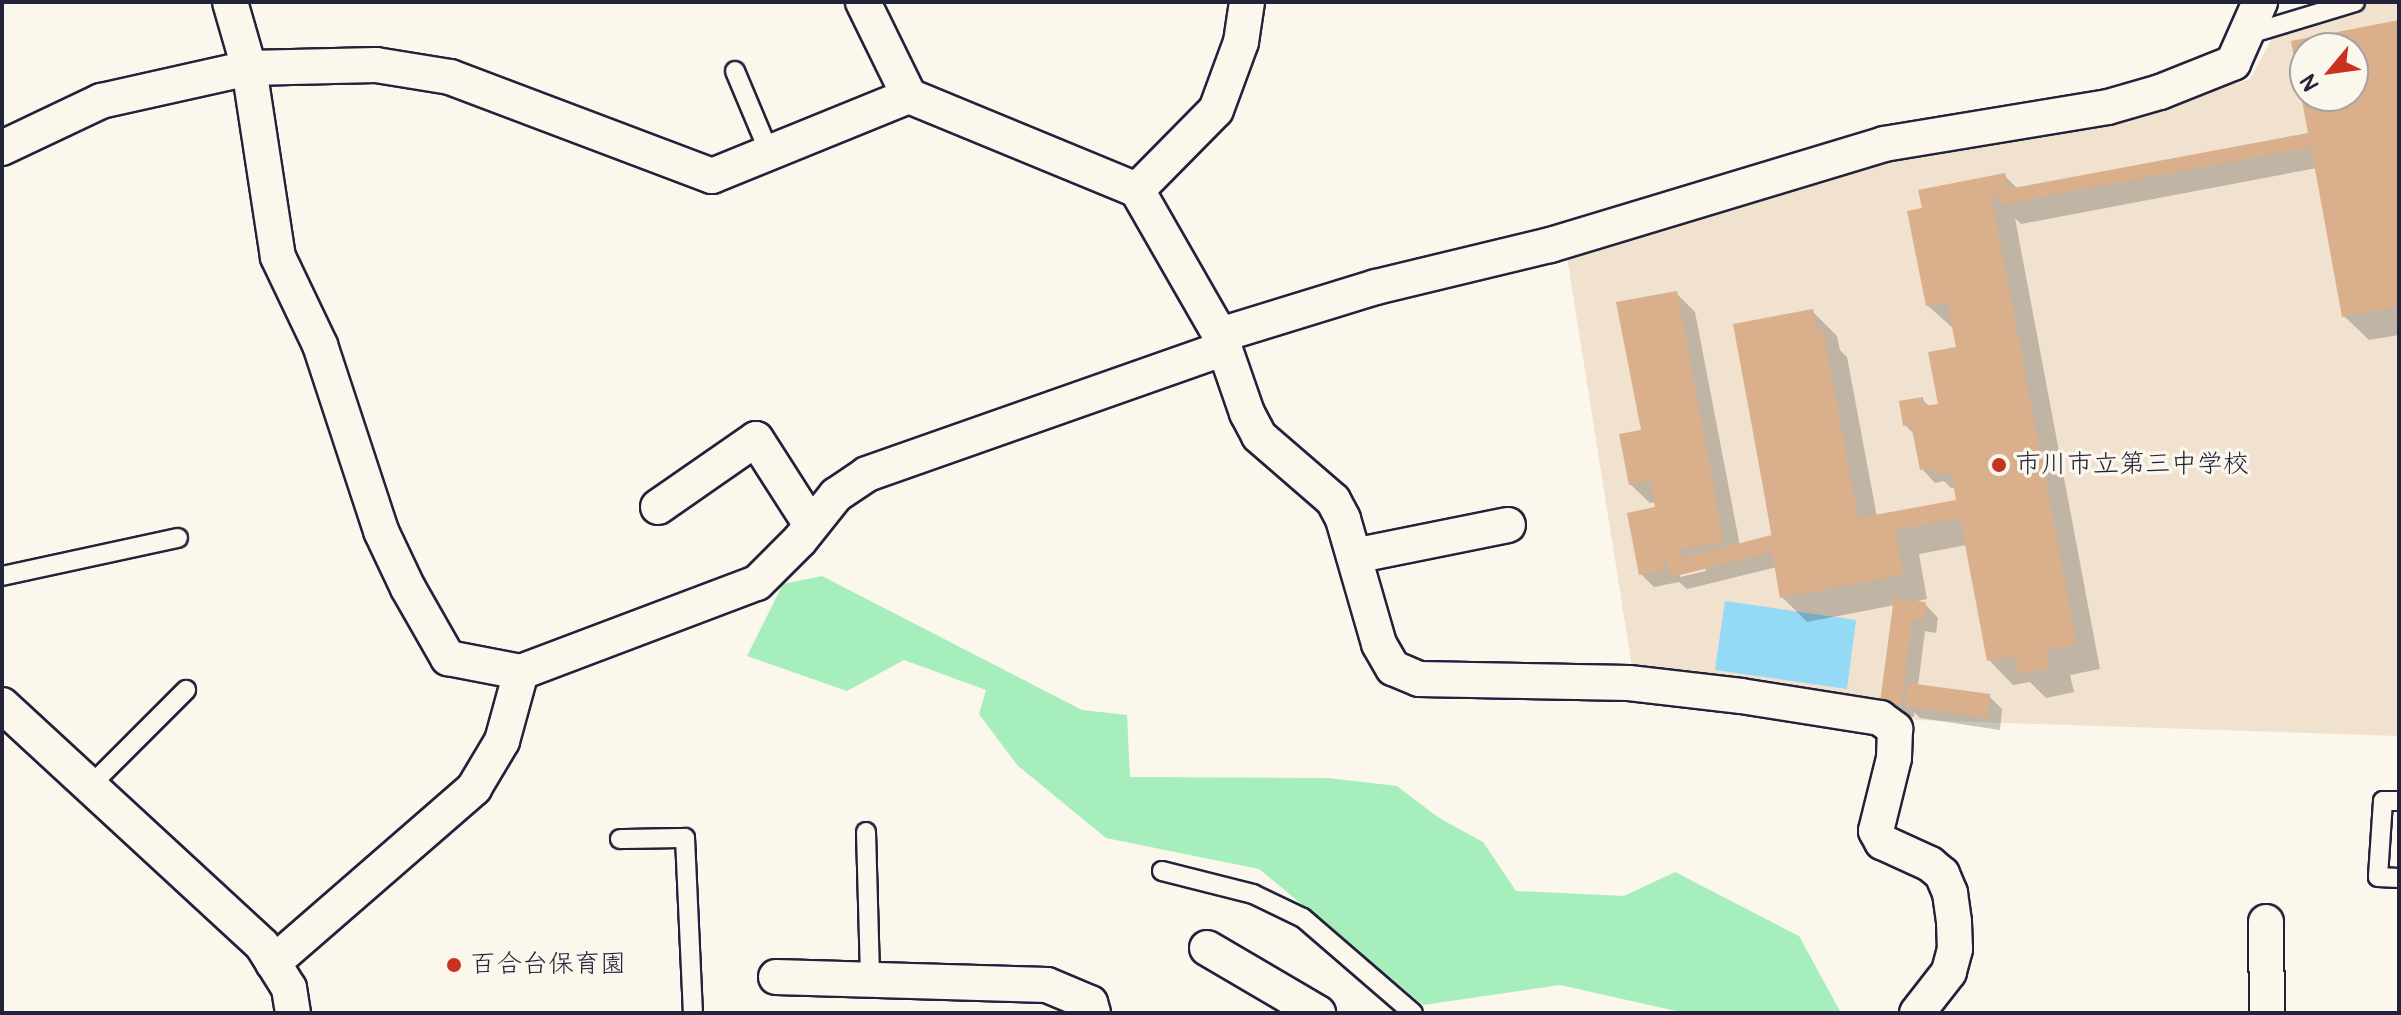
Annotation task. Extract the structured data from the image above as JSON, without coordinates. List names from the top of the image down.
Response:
{
  "places": ["市川市立第三中学校", "百合台保育園"],
  "north": "bottom left"
}
